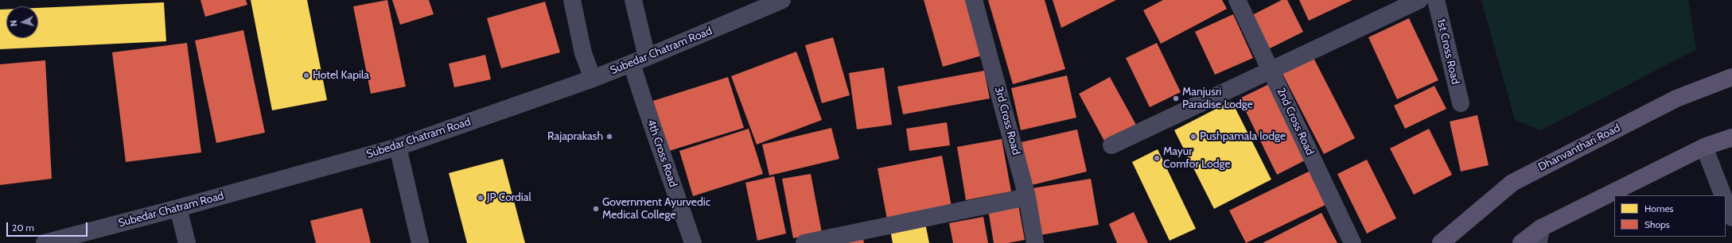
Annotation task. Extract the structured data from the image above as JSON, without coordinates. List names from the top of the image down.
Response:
{
  "streets": {
    "main road": ["Dhanvanthari Road"],
    "street": [
      "Subedar Chatram Road",
      "1st Cross Road",
      "3rd Cross Road",
      "2nd Cross Road",
      "4th Cross Road"
    ]
  },
  "crossings": [
    ["Subedar Chatram Road", "4th Cross Road"]
  ],
  "places": [
    "Hotel Kapila",
    "Manjusri Paradise Lodge",
    "Rajaprakash",
    "Pushpamala lodge",
    "Mayur Comfor Lodge",
    "JP Cordial",
    "Government Ayurvedic Medical College"
  ],
  "legend": ["Homes", "Shops"],
  "scale_bar": "20 m",
  "north": "left"
}
